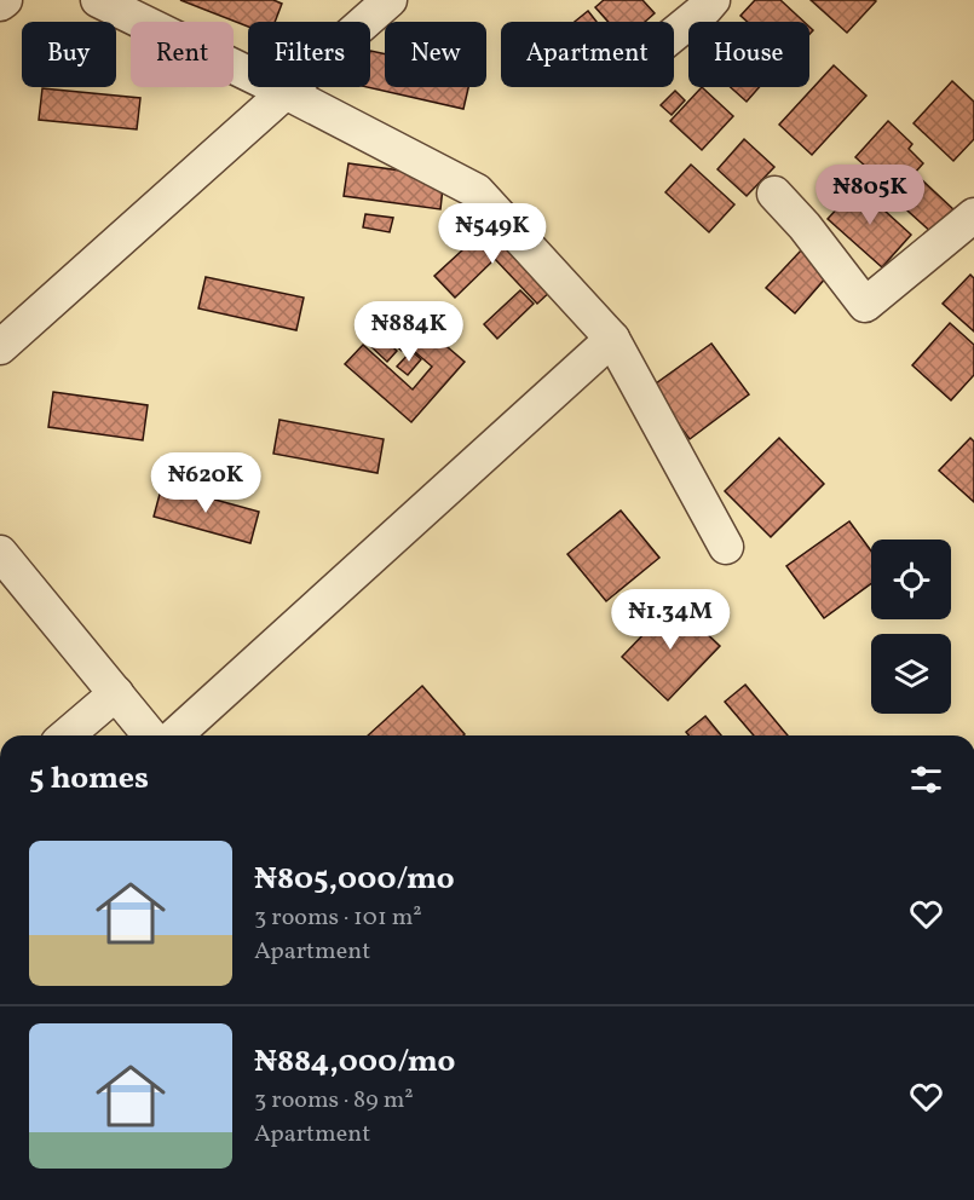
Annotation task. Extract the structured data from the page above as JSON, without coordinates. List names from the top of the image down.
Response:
{
  "page": {
    "chip": [
      "Buy",
      "Rent",
      "Filters",
      "New",
      "Apartment",
      "House"
    ],
    "price": [
      "₦805K",
      "₦549K",
      "₦884K",
      "₦620K",
      "₦1.34M"
    ],
    "heading": "5 homes",
    "list": [
      {
        "name": "₦805,000/mo",
        "note": "3 rooms · 101 m² · Apartment"
      },
      {
        "name": "₦884,000/mo",
        "note": "3 rooms · 89 m² · Apartment"
      }
    ]
  }
}
